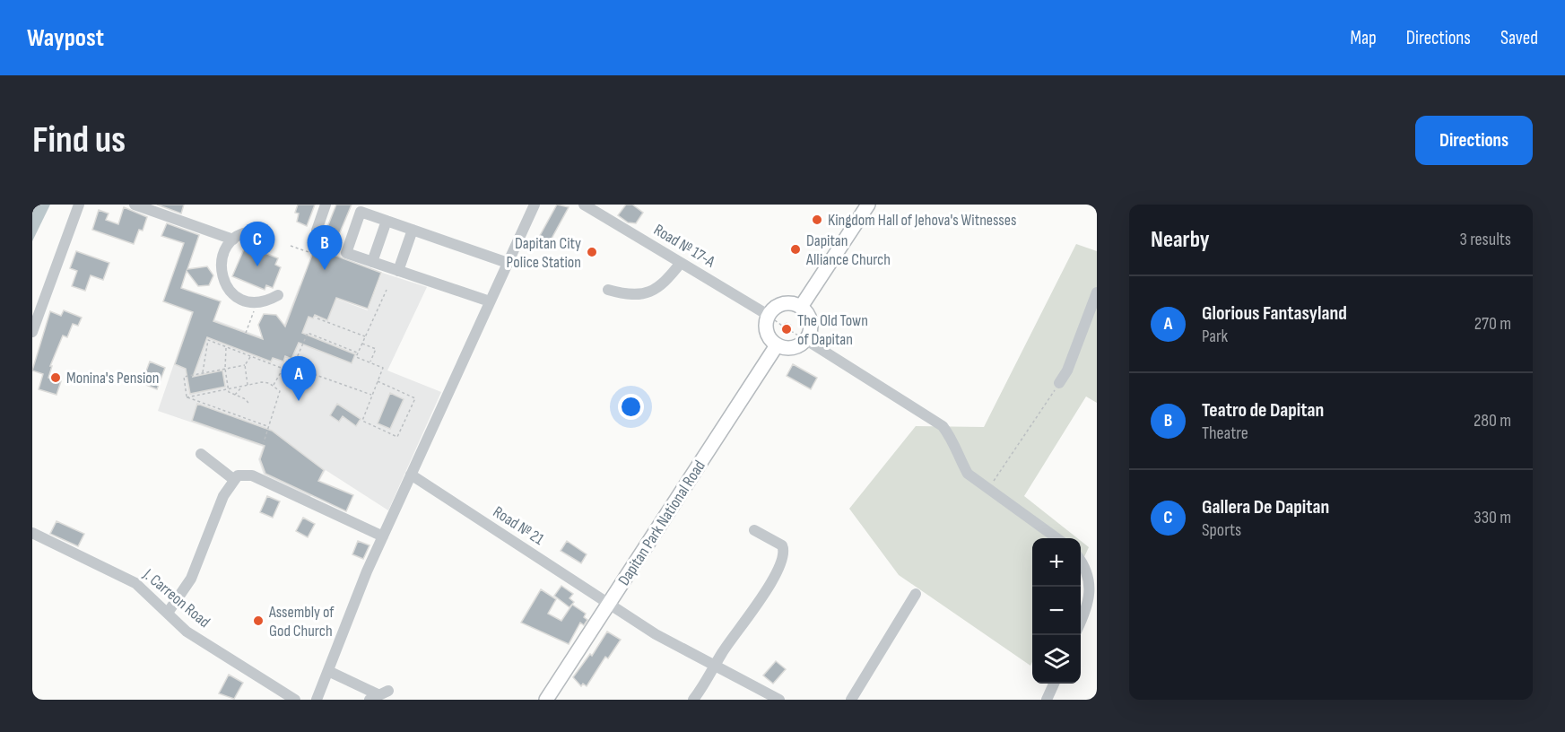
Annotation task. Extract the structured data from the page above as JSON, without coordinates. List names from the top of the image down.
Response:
{
  "streets": {
    "main road": ["Dapitan Park National Road"],
    "street": ["Road № 17-A", "Road № 21", "J. Carreon Road"]
  },
  "crossings": [
    ["Road № 17-A", "Dapitan Park National Road"],
    ["Dapitan Park National Road", "Road № 21"]
  ],
  "places": [
    "Kingdom Hall of Jehova's Witnesses",
    "Dapitan Alliance Church",
    "Dapitan City Police Station",
    "The Old Town of Dapitan",
    "Monina's Pension",
    "Assembly of God Church"
  ],
  "page": {
    "header": "Waypost",
    "nav": ["Map", "Directions", "Saved"],
    "buttons": "Directions",
    "title": "Find us",
    "heading": ["Nearby", "3 results"],
    "pins": ["C", "B", "A"],
    "list": [
      {
        "mark": "A",
        "name": "Glorious Fantasyland",
        "note": "Park",
        "value": "270 m"
      },
      {
        "mark": "B",
        "name": "Teatro de Dapitan",
        "note": "Theatre",
        "value": "280 m"
      },
      {
        "mark": "C",
        "name": "Gallera De Dapitan",
        "note": "Sports",
        "value": "330 m"
      }
    ],
    "map_buttons": ["+", "−"]
  }
}
